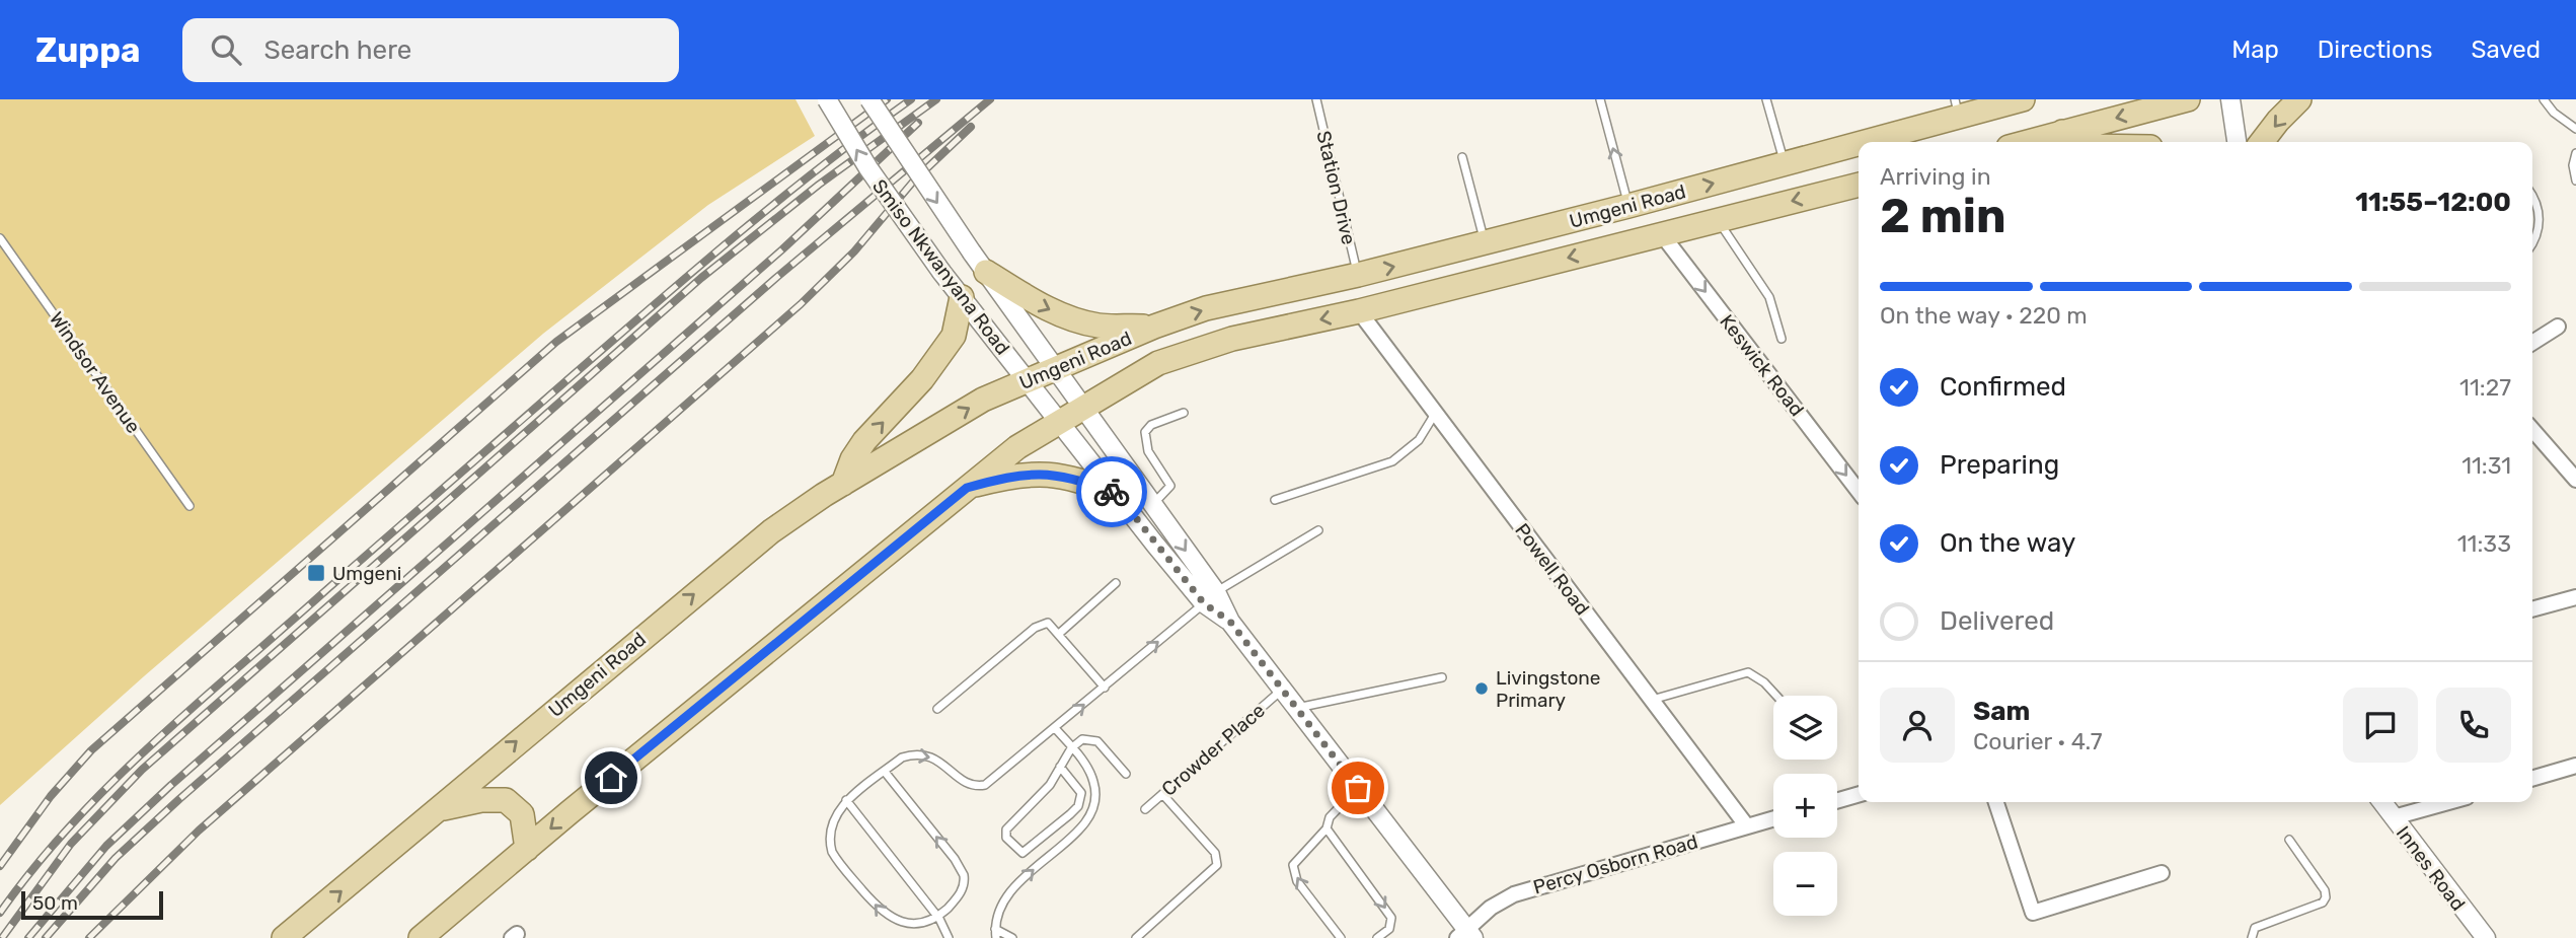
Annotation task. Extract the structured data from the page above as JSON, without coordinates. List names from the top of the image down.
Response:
{
  "streets": {
    "main road": ["Umgeni Road"],
    "street": [
      "Smiso Nkwanyana Road",
      "Keswick Road",
      "Powell Road",
      "Percy Osborn Road",
      "Innes Road"
    ],
    "lane": ["Station Drive", "Windsor Avenue", "Crowder Place"]
  },
  "crossings": [
    ["Station Drive", "Umgeni Road"],
    ["Umgeni Road", "Smiso Nkwanyana Road"],
    ["Umgeni Road", "Keswick Road"],
    ["Umgeni Road", "Powell Road"],
    ["Smiso Nkwanyana Road", "Crowder Place"],
    ["Smiso Nkwanyana Road", "Percy Osborn Road"],
    ["Powell Road", "Percy Osborn Road"]
  ],
  "one_way": ["Keswick Road"],
  "places": {
    "transit": ["Umgeni"],
    "other": ["Livingstone Primary"]
  },
  "scale_bar": "50 m",
  "page": {
    "header": "Zuppa",
    "search": "Search here",
    "nav": ["Map", "Directions", "Saved"],
    "heading": ["2 min", "Arriving in", "11:55–12:00"],
    "panel": ["Sam", "Courier · 4.7"],
    "bar": "On the way · 220 m",
    "list": [
      ["Confirmed", "11:27"],
      ["Preparing", "11:31"],
      ["On the way", "11:33"],
      "Delivered"
    ],
    "map_buttons": ["+", "−"],
    "scale": "50 m"
  }
}
